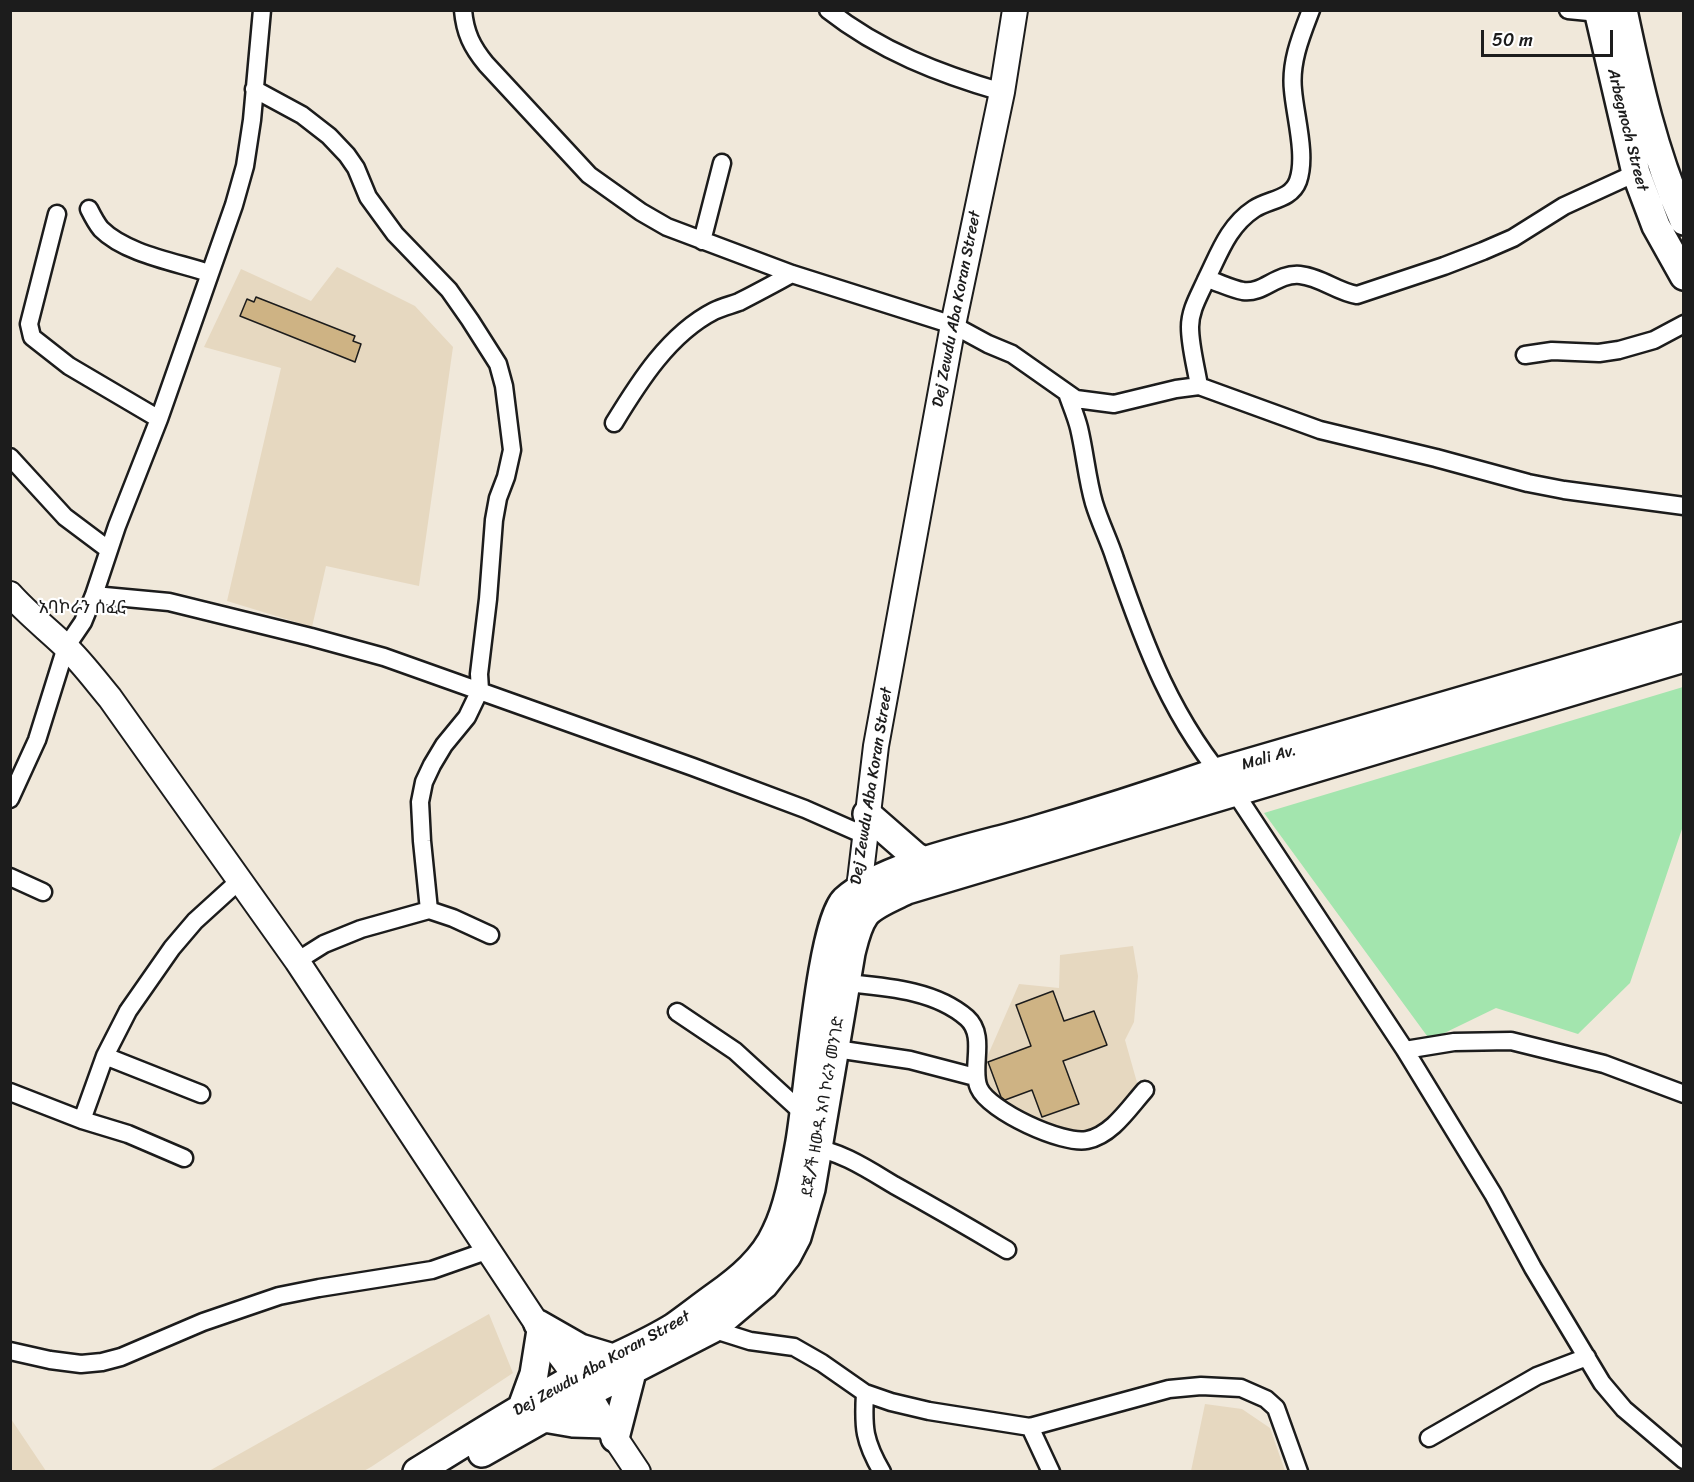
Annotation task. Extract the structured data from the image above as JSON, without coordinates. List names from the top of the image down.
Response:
{
  "streets": {
    "main road": [
      "Arbegnoch Street",
      "Dej Zewdu Aba Koran Street",
      "Mali Av.",
      "ደጃ/ች ዘውዱ አባ ኮራን መንገድ"
    ]
  },
  "crossings": [
    ["Dej Zewdu Aba Koran Street", "Mali Av."],
    ["Dej Zewdu Aba Koran Street", "ደጃ/ች ዘውዱ አባ ኮራን መንገድ"],
    ["Mali Av.", "ደጃ/ች ዘውዱ አባ ኮራን መንገድ"]
  ],
  "districts": ["አባኮራን ሰፈር"],
  "scale_bar": "50 m"
}
